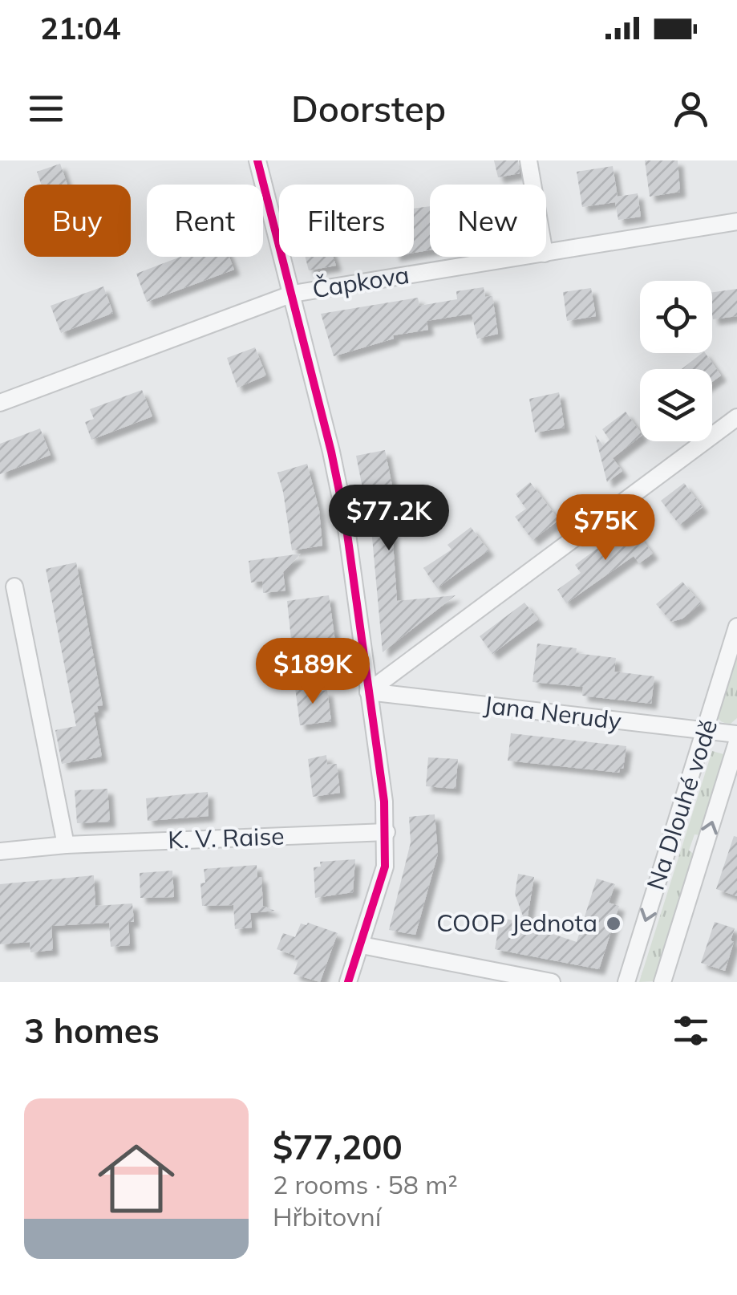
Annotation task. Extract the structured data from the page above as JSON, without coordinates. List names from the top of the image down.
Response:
{
  "streets": {
    "street": [
      "Čapkova",
      "Jana Nerudy",
      "Na Dlouhé vodě",
      "K. V. Raise"
    ]
  },
  "crossings": [
    ["Jana Nerudy", "Na Dlouhé vodě"]
  ],
  "places": ["COOP Jednota"],
  "page": {
    "status": "21:04",
    "header": "Doorstep",
    "chip": [
      "Buy",
      "Rent",
      "Filters",
      "New"
    ],
    "price": ["$77.2K", "$75K", "$189K"],
    "heading": "3 homes",
    "list": [
      {
        "name": "$77,200",
        "note": "2 rooms · 58 m² · Hřbitovní"
      }
    ]
  }
}
